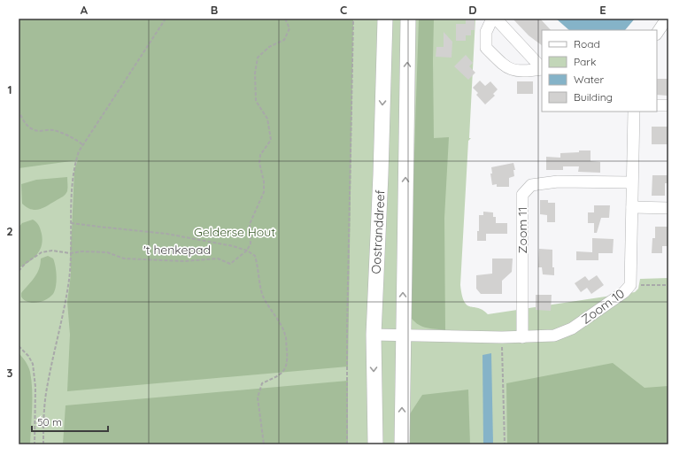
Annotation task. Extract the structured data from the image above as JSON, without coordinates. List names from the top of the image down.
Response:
{
  "streets": {
    "main road": ["Oostranddreef"],
    "street": ["Zoom 11", "Zoom 10"],
    "path": ["'t henkepad"]
  },
  "crossings": [
    ["Zoom 11", "Zoom 10"],
    ["Oostranddreef", "Zoom 10"]
  ],
  "parks": ["Gelderse Hout"],
  "legend": [
    "Road",
    "Park",
    "Water",
    "Building"
  ],
  "scale_bar": "50 m",
  "grid": {
    "columns": [
      "A",
      "B",
      "C",
      "D",
      "E"
    ],
    "rows": ["1", "2", "3"]
  }
}
